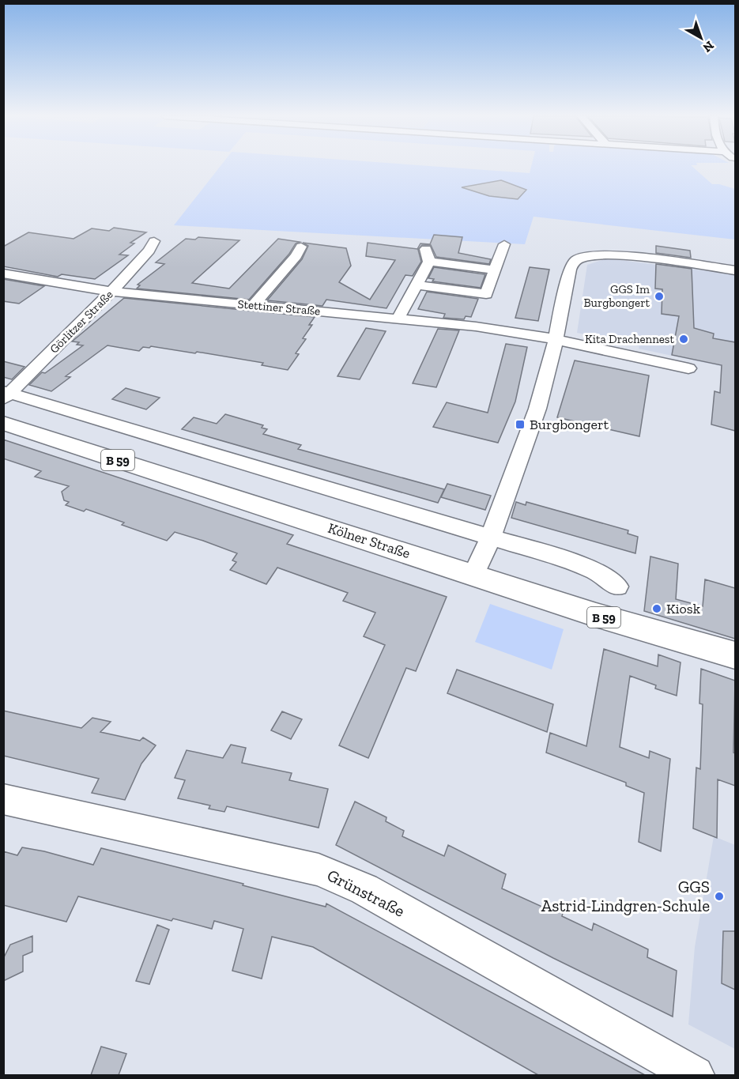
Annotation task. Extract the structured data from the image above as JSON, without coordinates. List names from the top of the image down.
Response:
{
  "streets": {
    "main road": ["B 59", "Kölner Straße"],
    "street": ["Stettiner Straße", "Görlitzer Straße", "Grünstraße"]
  },
  "crossings": [
    ["Stettiner Straße", "Görlitzer Straße"]
  ],
  "places": {
    "other": [
      "GGS Im Burgbongert",
      "Kita Drachennest",
      "Kiosk",
      "GGS Astrid-Lindgren-Schule"
    ],
    "transit": ["Burgbongert"]
  },
  "north": "bottom right"
}
